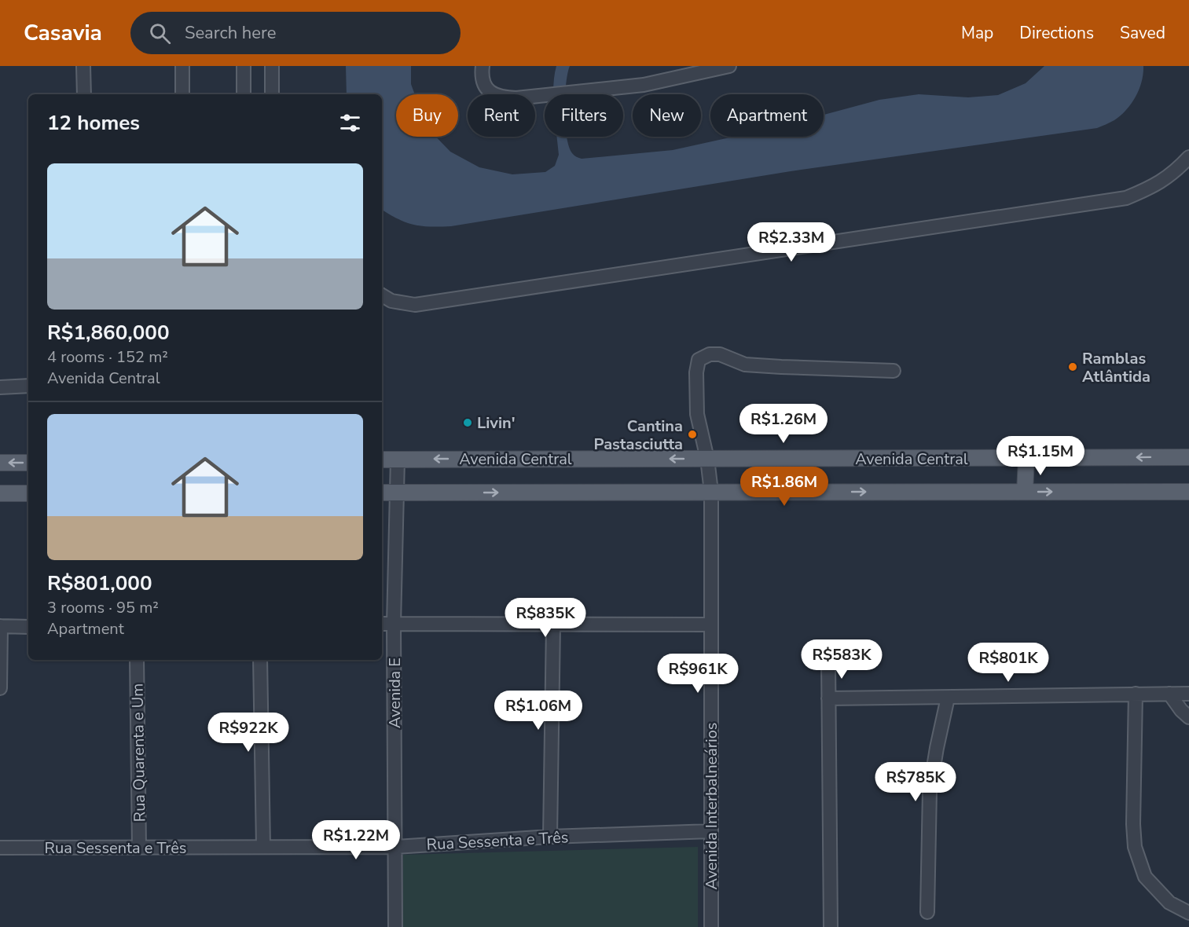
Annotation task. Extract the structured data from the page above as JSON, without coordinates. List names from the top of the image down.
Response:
{
  "streets": {
    "main road": ["Avenida Central"],
    "street": [
      "Avenida E",
      "Rua Quarenta e Um",
      "Avenida Interbalneários",
      "Rua Sessenta e Três"
    ]
  },
  "crossings": [
    ["Avenida Central", "Avenida E"],
    ["Avenida Central", "Avenida Interbalneários"],
    ["Avenida E", "Rua Sessenta e Três"],
    ["Rua Quarenta e Um", "Rua Sessenta e Três"],
    ["Avenida Interbalneários", "Rua Sessenta e Três"]
  ],
  "places": ["Ramblas Atlântida", "Livin'", "Cantina Pastasciutta"],
  "page": {
    "header": "Casavia",
    "search": "Search here",
    "nav": ["Map", "Directions", "Saved"],
    "chip": [
      "Buy",
      "Rent",
      "Filters",
      "New",
      "Apartment"
    ],
    "heading": "12 homes",
    "list": [
      {
        "name": "R$1,860,000",
        "note": "4 rooms · 152 m² · Avenida Central"
      },
      {
        "name": "R$801,000",
        "note": "3 rooms · 95 m² · Apartment"
      }
    ],
    "price": [
      "R$2.33M",
      "R$1.26M",
      "R$1.15M",
      "R$1.86M",
      "R$835K",
      "R$583K",
      "R$801K",
      "R$961K",
      "R$1.06M",
      "R$922K",
      "R$785K",
      "R$1.22M"
    ]
  }
}
